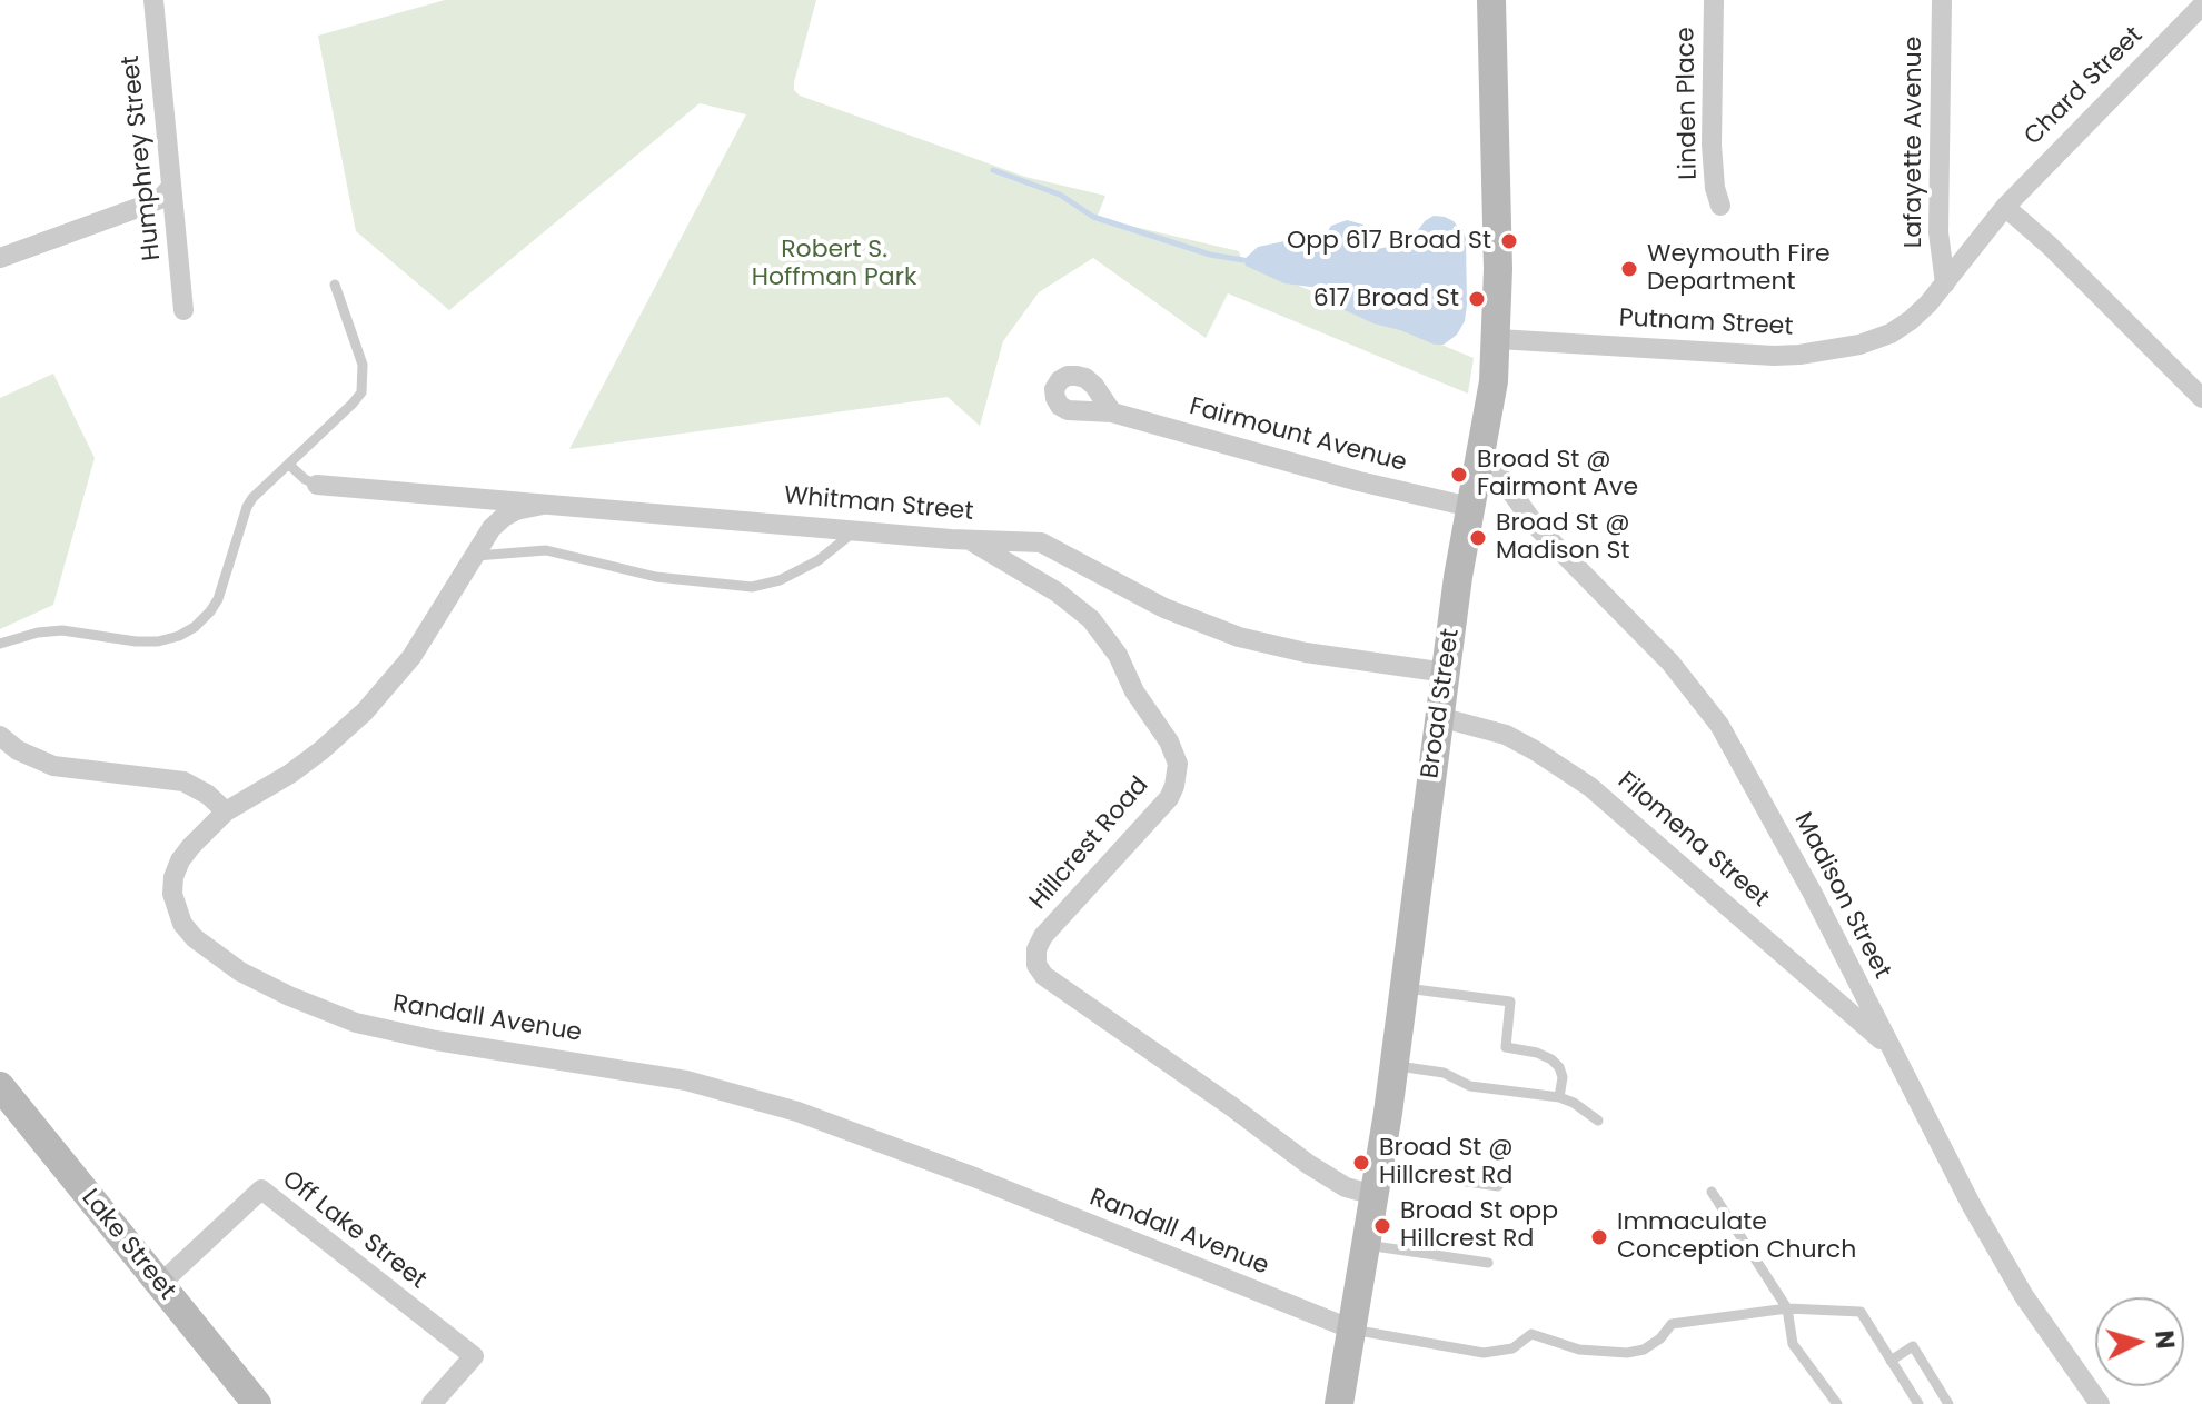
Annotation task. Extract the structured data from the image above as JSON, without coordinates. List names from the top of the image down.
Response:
{
  "streets": {
    "main road": ["Broad Street", "Lake Street"],
    "street": [
      "Chard Street",
      "Linden Place",
      "Lafayette Avenue",
      "Humphrey Street",
      "Putnam Street",
      "Fairmount Avenue",
      "Whitman Street",
      "Filomena Street",
      "Hillcrest Road",
      "Madison Street",
      "Randall Avenue",
      "Off Lake Street"
    ]
  },
  "crossings": [
    ["Chard Street", "Putnam Street"],
    ["Lafayette Avenue", "Putnam Street"],
    ["Putnam Street", "Broad Street"],
    ["Fairmount Avenue", "Broad Street"],
    ["Whitman Street", "Broad Street"],
    ["Whitman Street", "Hillcrest Road"],
    ["Whitman Street", "Randall Avenue"],
    ["Broad Street", "Filomena Street"],
    ["Broad Street", "Hillcrest Road"],
    ["Broad Street", "Madison Street"],
    ["Broad Street", "Randall Avenue"],
    ["Filomena Street", "Madison Street"],
    ["Off Lake Street", "Lake Street"]
  ],
  "parks": ["Robert S. Hoffman Park"],
  "places": [
    "Opp 617 Broad St",
    "Weymouth Fire Department",
    "617 Broad St",
    "Broad St @ Fairmont Ave",
    "Broad St @ Madison St",
    "Broad St @ Hillcrest Rd",
    "Broad St opp Hillcrest Rd",
    "Immaculate Conception Church"
  ],
  "north": "right"
}
